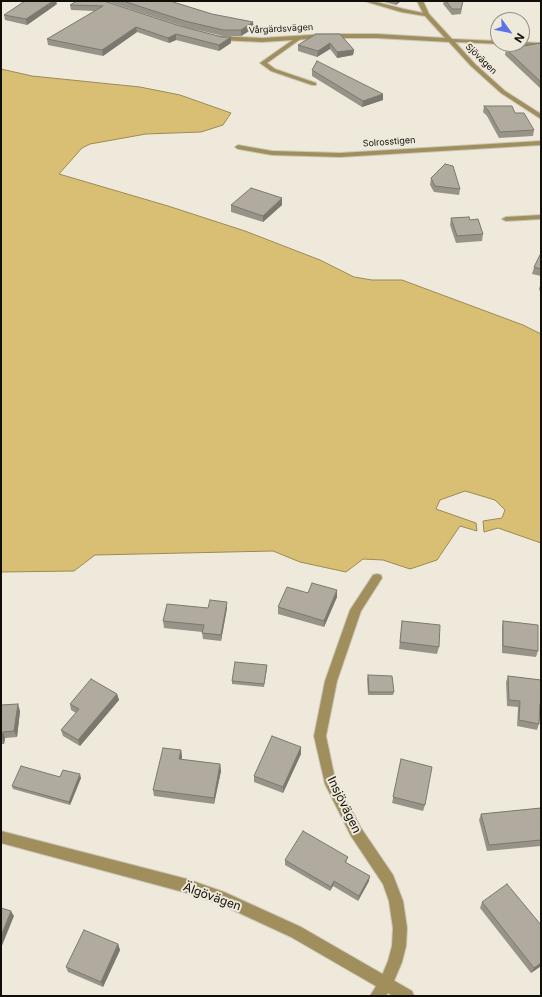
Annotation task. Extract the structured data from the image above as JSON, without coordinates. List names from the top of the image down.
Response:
{
  "streets": {
    "street": [
      "Vårgärdsvägen",
      "Sjövägen",
      "Solrosstigen",
      "Insjövägen",
      "Älgövägen"
    ]
  },
  "crossings": [
    ["Vårgärdsvägen", "Sjövägen"],
    ["Insjövägen", "Älgövägen"]
  ],
  "north": "bottom right"
}
